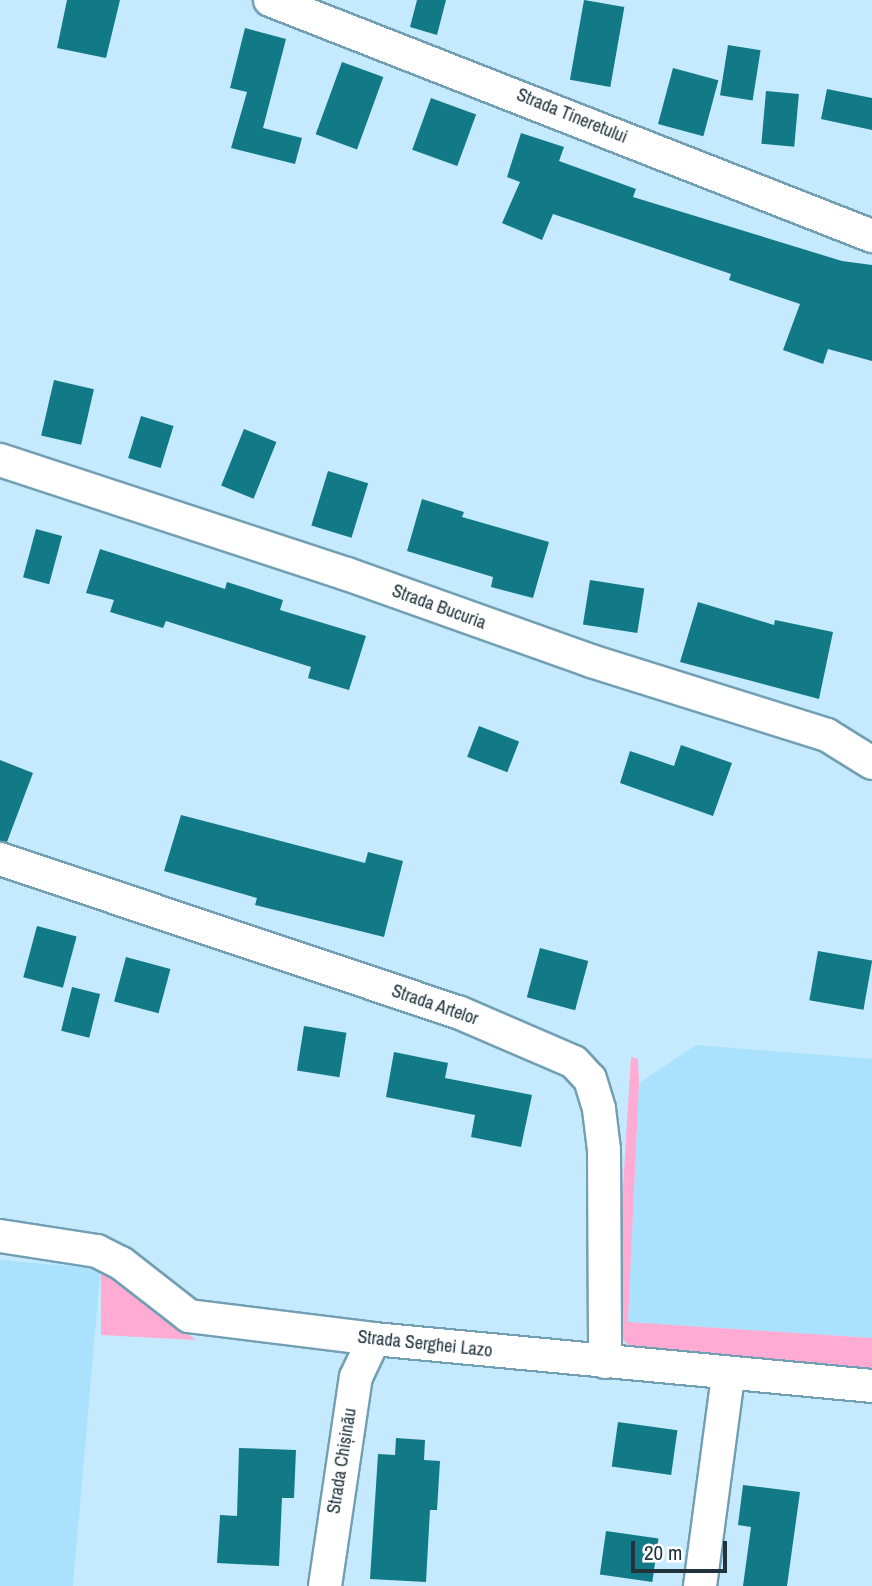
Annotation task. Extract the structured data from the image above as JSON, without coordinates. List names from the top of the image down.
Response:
{
  "streets": {
    "street": [
      "Strada Tineretului",
      "Strada Bucuria",
      "Strada Artelor",
      "Strada Serghei Lazo",
      "Strada Chișinău"
    ]
  },
  "crossings": [
    ["Strada Artelor", "Strada Serghei Lazo"],
    ["Strada Serghei Lazo", "Strada Chișinău"]
  ],
  "scale_bar": "20 m"
}
